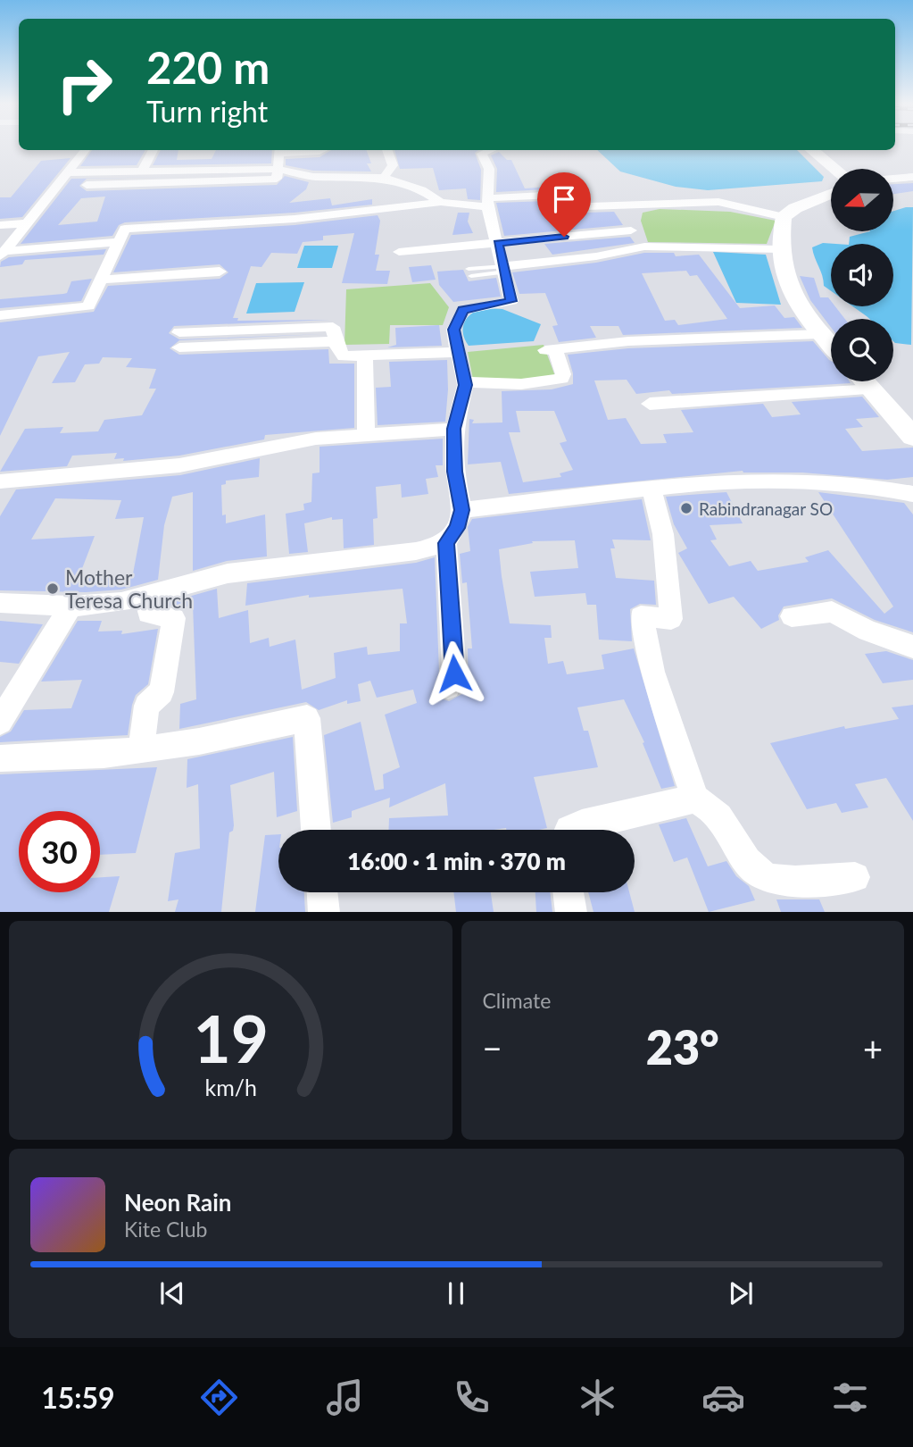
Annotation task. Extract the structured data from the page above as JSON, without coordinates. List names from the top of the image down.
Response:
{
  "places": ["Rabindranagar SO", "Mother Teresa Church"],
  "north": "left",
  "page": {
    "turn": ["220 m", "Turn right"],
    "limit": "30",
    "trip": "16:00 · 1 min · 370 m",
    "tile": "Climate",
    "heat": ["−", "23°", "+"],
    "song": ["Neon Rain", "Kite Club"],
    "tabs": "15:59",
    "gauge": ["19", "km/h"]
  }
}
